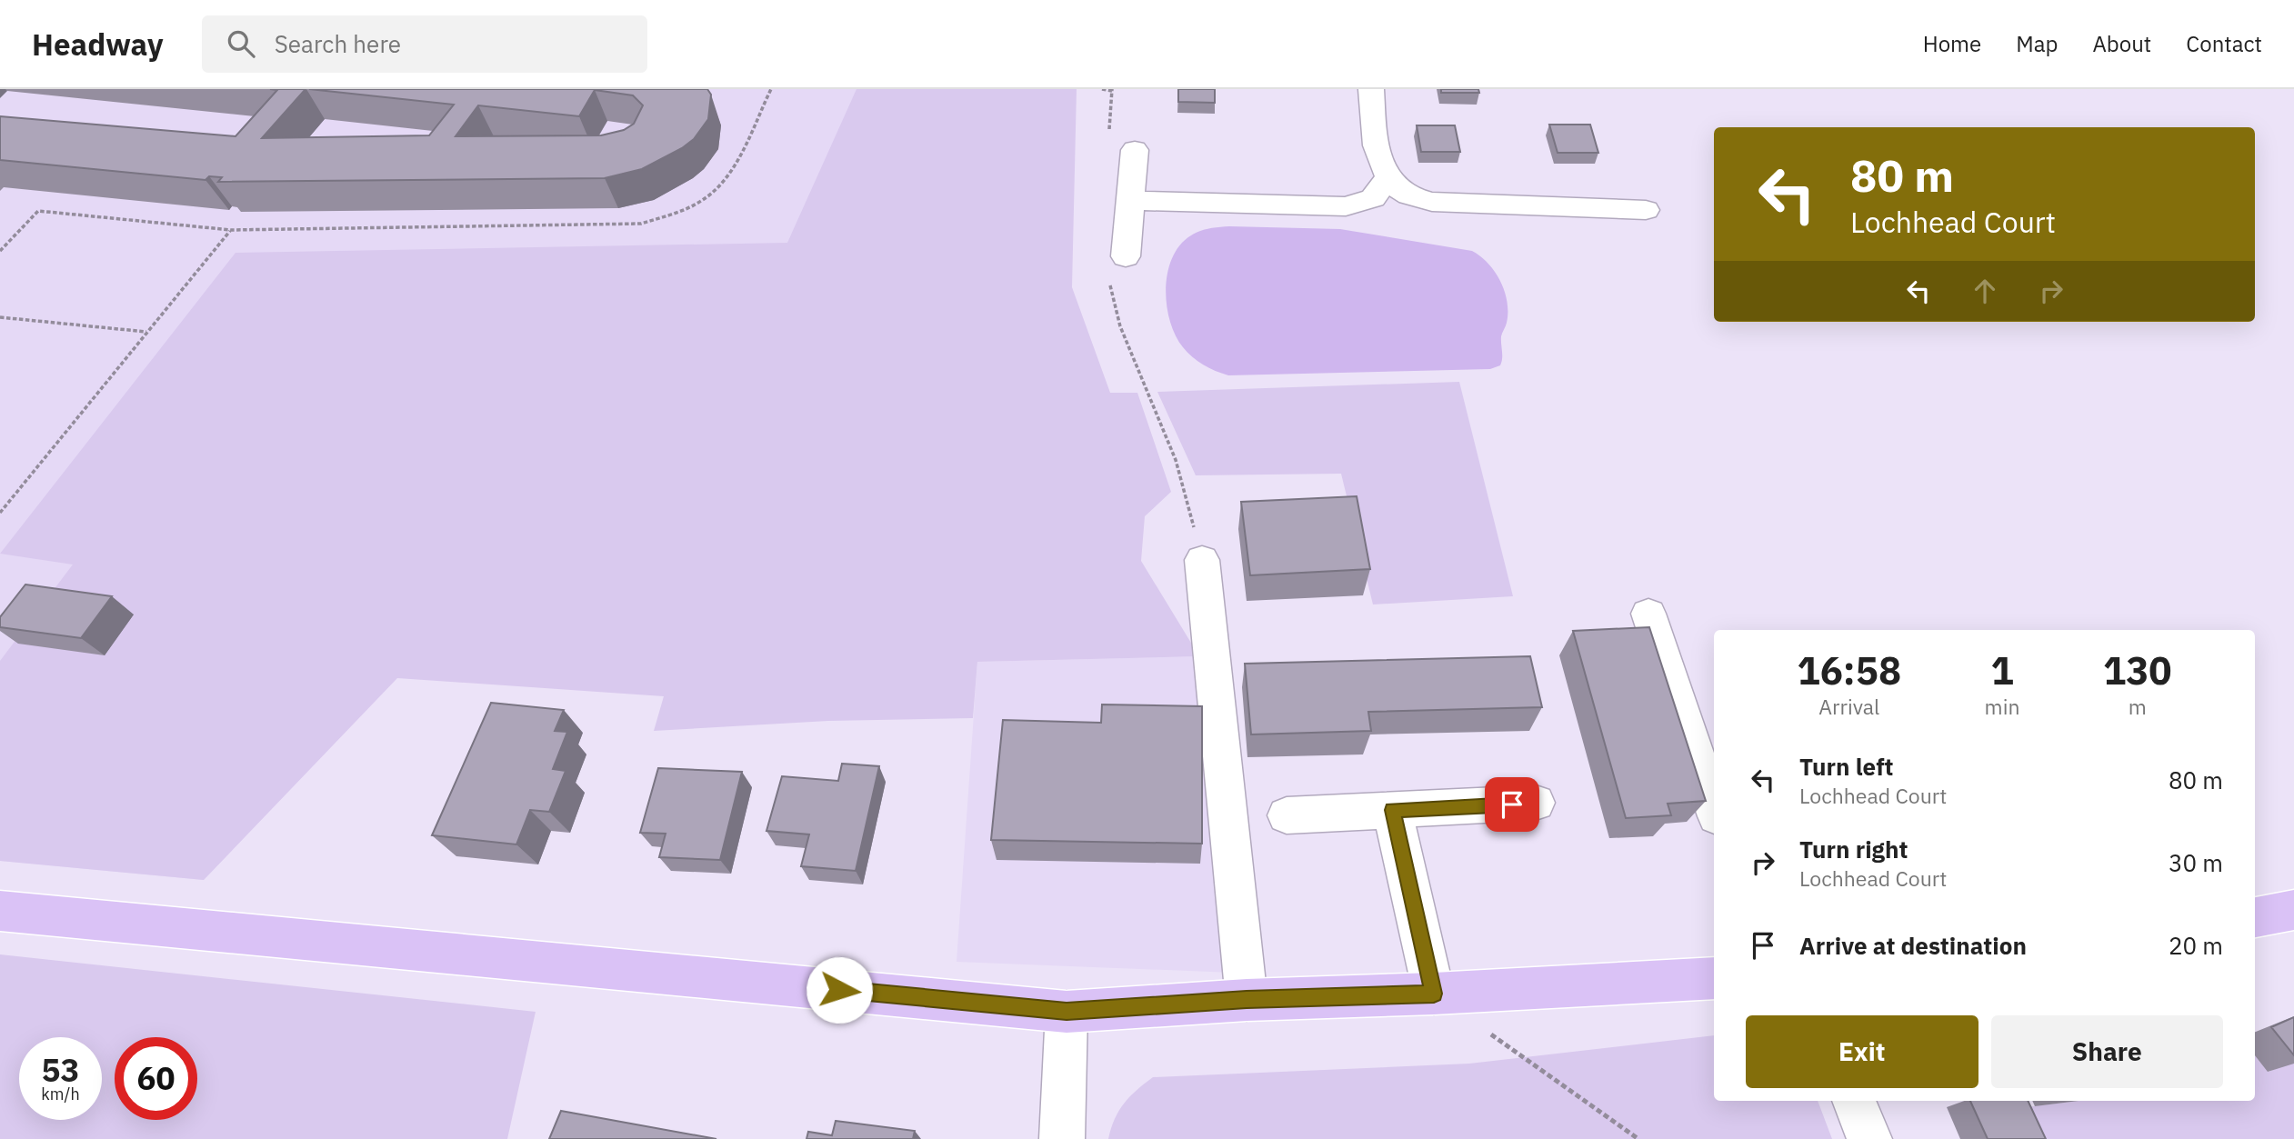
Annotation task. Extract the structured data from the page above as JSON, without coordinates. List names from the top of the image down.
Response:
{
  "page": {
    "header": "Headway",
    "search": "Search here",
    "nav": [
      "Home",
      "Map",
      "About",
      "Contact"
    ],
    "turn": ["80 m", "Lochhead Court"],
    "eta": [
      "16:58",
      "Arrival",
      "1",
      "min",
      "130",
      "m"
    ],
    "list": [
      {
        "name": "Turn left",
        "note": "Lochhead Court",
        "value": "80 m"
      },
      {
        "name": "Turn right",
        "note": "Lochhead Court",
        "value": "30 m"
      },
      {
        "name": "Arrive at destination",
        "value": "20 m"
      }
    ],
    "buttons": ["Exit", "Share"],
    "speed": "53 km/h",
    "limit": "60"
  }
}
